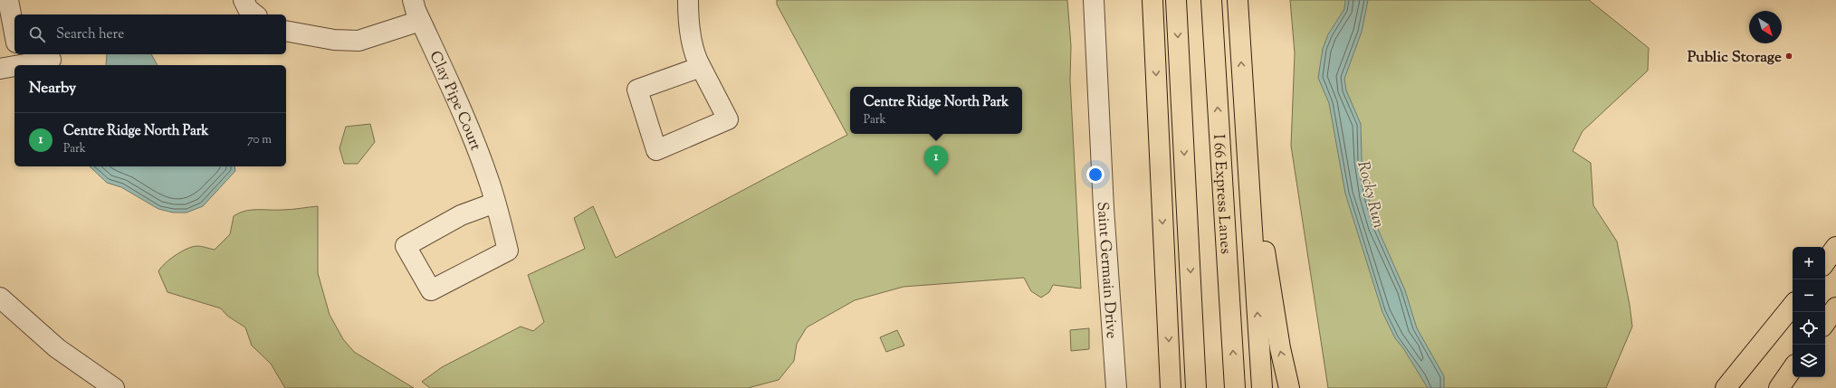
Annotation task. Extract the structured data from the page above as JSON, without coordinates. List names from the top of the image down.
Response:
{
  "streets": {
    "main road": ["I 66 Express Lanes"],
    "street": ["Clay Pipe Court", "Saint Germain Drive"]
  },
  "water": ["Rocky Run"],
  "places": ["Public Storage"],
  "north": "bottom right",
  "page": {
    "search": "Search here",
    "heading": "Nearby",
    "popup": ["Centre Ridge North Park", "Park"],
    "list": [
      {
        "mark": "1",
        "name": "Centre Ridge North Park",
        "note": "Park",
        "value": "70 m"
      }
    ],
    "pins": "1",
    "map_buttons": ["+", "−"]
  }
}
